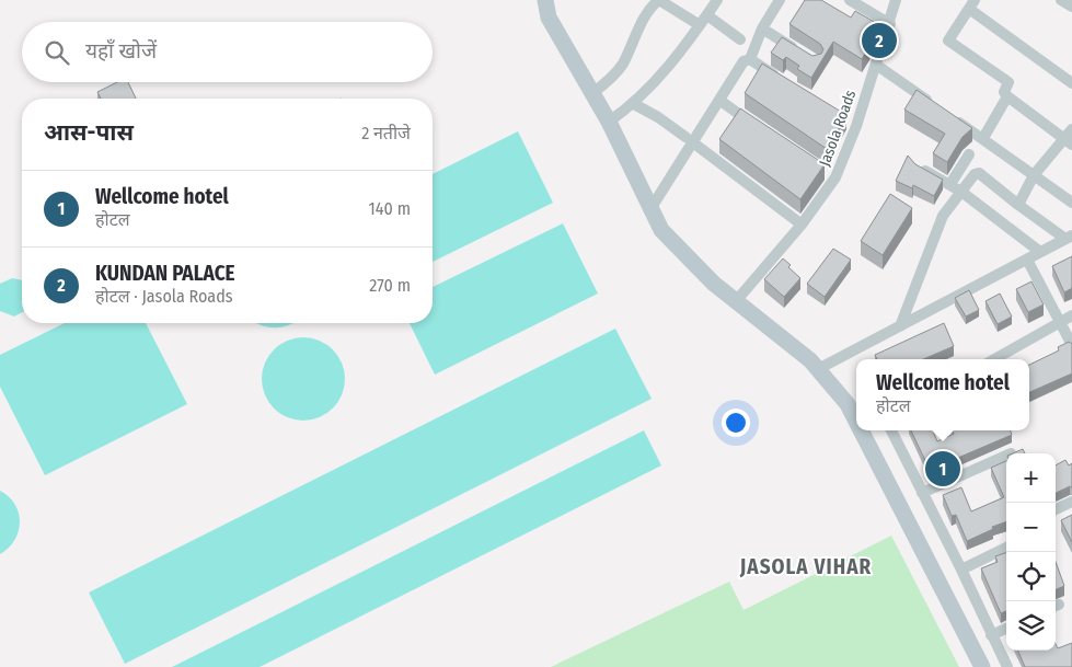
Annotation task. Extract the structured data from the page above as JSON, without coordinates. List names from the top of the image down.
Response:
{
  "streets": {
    "street": ["Jasola Roads"]
  },
  "districts": ["JASOLA VIHAR"],
  "page": {
    "pins": ["2", "1"],
    "search": "यहाँ खोजें",
    "heading": ["आस-पास", "2 नतीजे"],
    "list": [
      {
        "mark": "1",
        "name": "Wellcome hotel",
        "note": "होटल",
        "value": "140 m"
      },
      {
        "mark": "2",
        "name": "KUNDAN PALACE",
        "note": "होटल · Jasola Roads",
        "value": "270 m"
      }
    ],
    "popup": ["Wellcome hotel", "होटल"],
    "map_buttons": ["+", "−"]
  }
}
